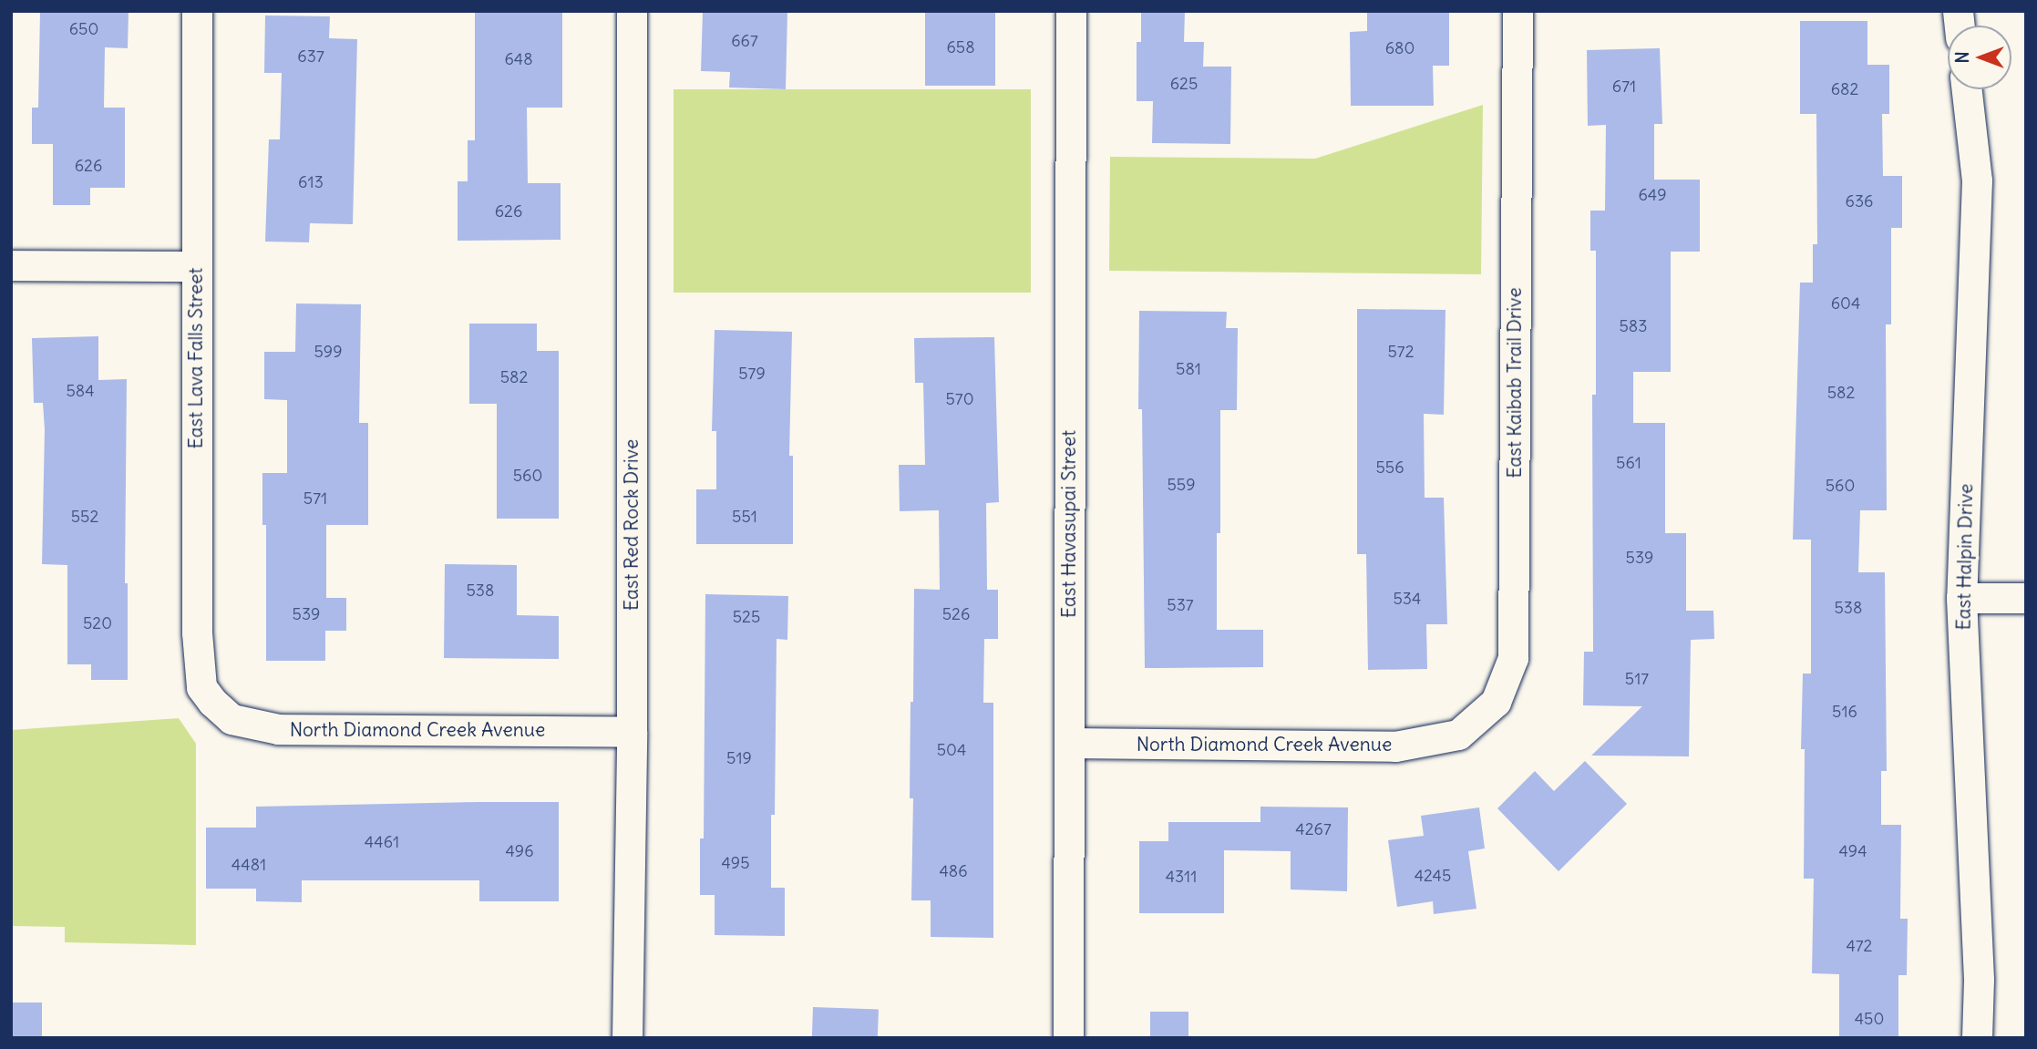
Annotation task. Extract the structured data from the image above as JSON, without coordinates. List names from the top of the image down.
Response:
{
  "streets": {
    "street": [
      "East Lava Falls Street",
      "East Kaibab Trail Drive",
      "East Havasupai Street",
      "East Red Rock Drive",
      "East Halpin Drive",
      "North Diamond Creek Avenue"
    ]
  },
  "crossings": [
    ["East Lava Falls Street", "North Diamond Creek Avenue"],
    ["East Kaibab Trail Drive", "North Diamond Creek Avenue"],
    ["East Havasupai Street", "North Diamond Creek Avenue"],
    ["East Red Rock Drive", "North Diamond Creek Avenue"]
  ],
  "house_numbers": [
    "650",
    "667",
    "658",
    "680",
    "637",
    "648",
    "625",
    "671",
    "682",
    "626",
    "613",
    "649",
    "636",
    "626",
    "604",
    "583",
    "599",
    "572",
    "581",
    "579",
    "582",
    "584",
    "582",
    "570",
    "561",
    "556",
    "560",
    "559",
    "560",
    "571",
    "552",
    "551",
    "539",
    "538",
    "534",
    "537",
    "538",
    "539",
    "526",
    "525",
    "520",
    "517",
    "516",
    "504",
    "519",
    "4267",
    "4461",
    "496",
    "494",
    "495",
    "4481",
    "486",
    "4245",
    "4311",
    "472",
    "450"
  ],
  "north": "left"
}
